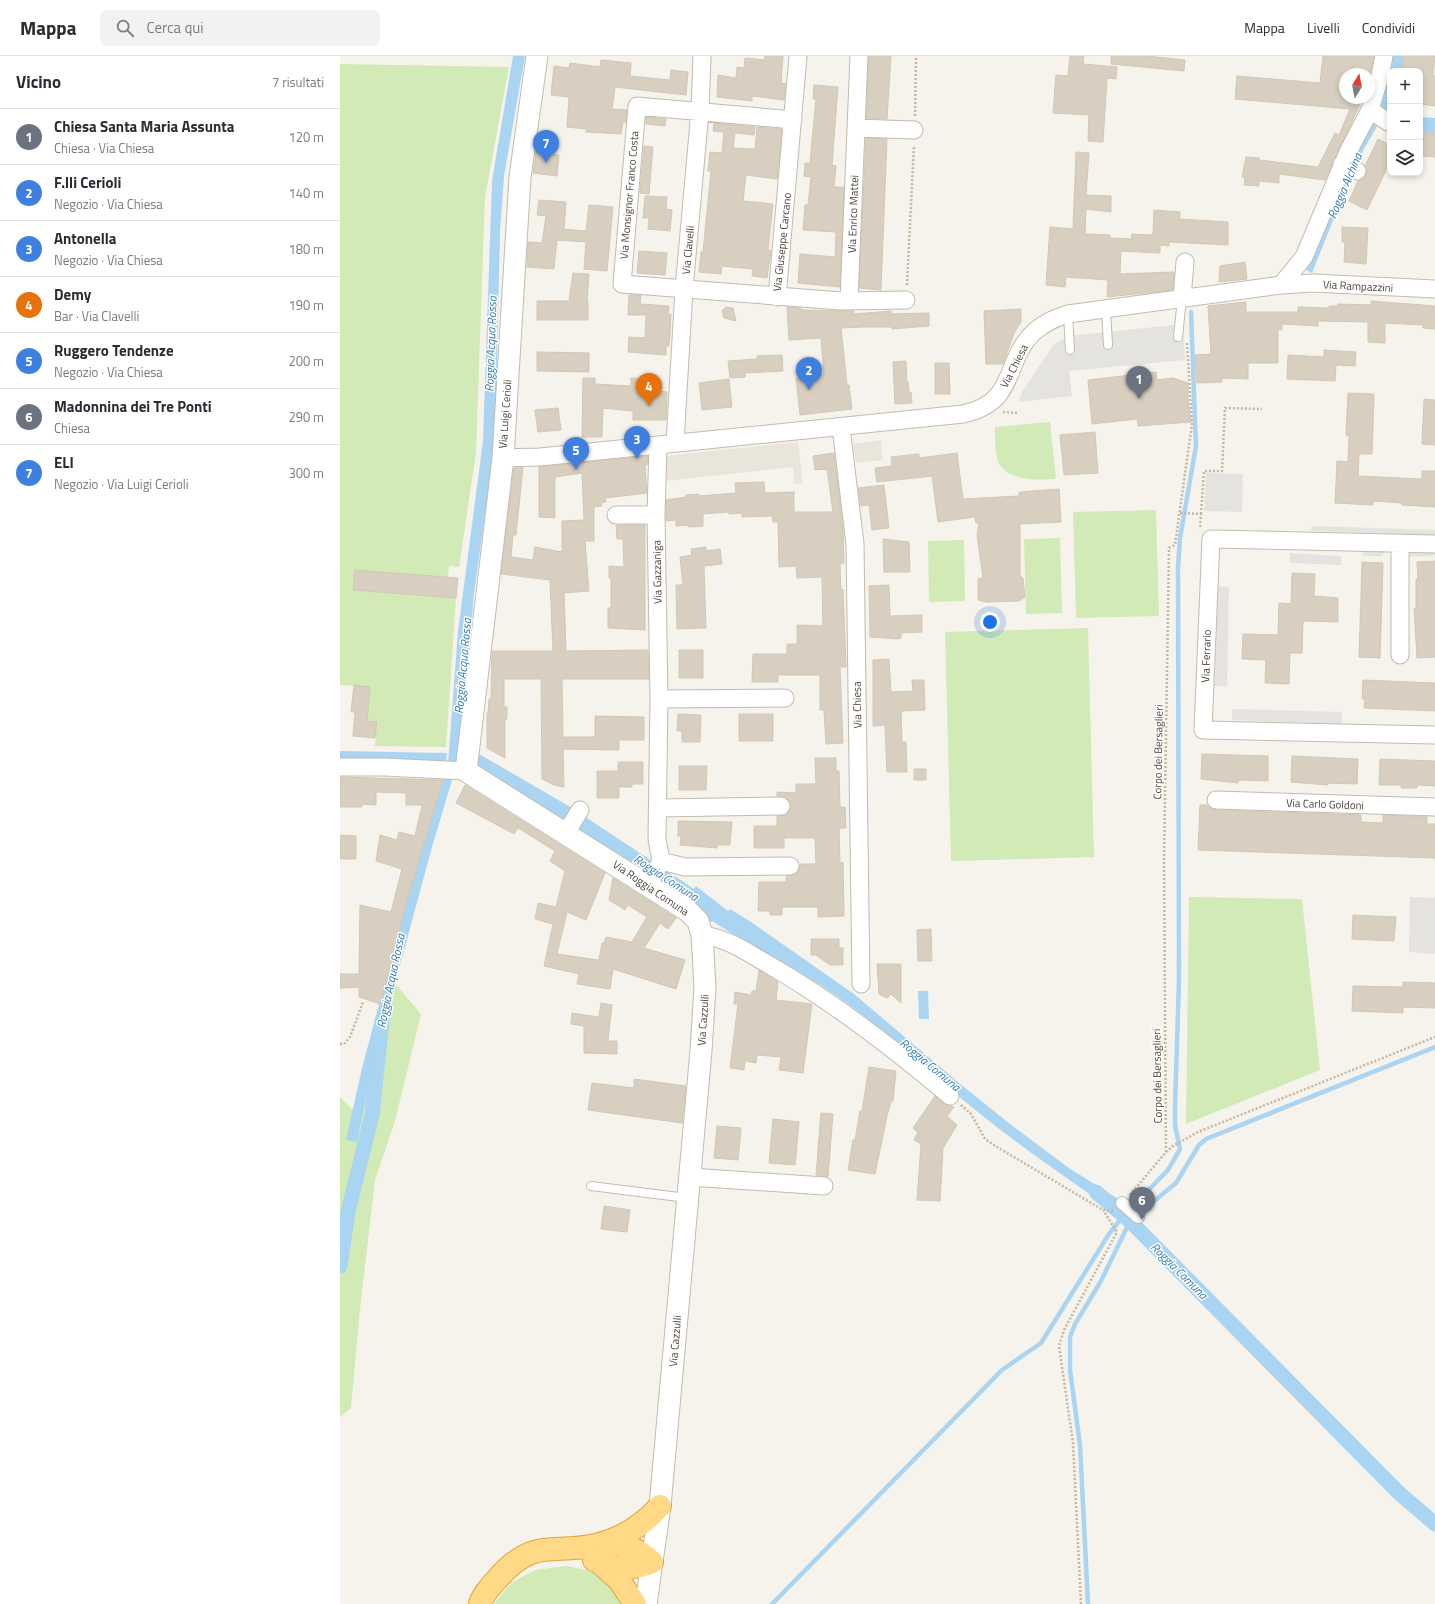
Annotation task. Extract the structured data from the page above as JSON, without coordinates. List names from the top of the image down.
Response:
{
  "streets": {
    "street": [
      "Via Monsignor Franco Costa",
      "Via Enrico Mattei",
      "Via Giuseppe Carcano",
      "Via Clavelli",
      "Via Rampazzini",
      "Via Chiesa",
      "Via Luigi Cerioli",
      "Via Gazzaniga",
      "Via Ferrario",
      "Via Carlo Goldoni",
      "Via Roggia Comuna",
      "Via Cazzulli"
    ],
    "path": ["Corpo dei Bersaglieri"]
  },
  "crossings": [
    ["Via Monsignor Franco Costa", "Via Giuseppe Carcano"],
    ["Via Monsignor Franco Costa", "Via Clavelli"],
    ["Via Giuseppe Carcano", "Via Clavelli"],
    ["Via Clavelli", "Via Chiesa"],
    ["Via Rampazzini", "Via Chiesa"],
    ["Via Chiesa", "Via Luigi Cerioli"],
    ["Via Chiesa", "Via Gazzaniga"],
    ["Via Luigi Cerioli", "Via Roggia Comuna"],
    ["Via Roggia Comuna", "Via Cazzulli"]
  ],
  "water": ["Roggia Alchina", "Roggia Acqua Rossa", "Roggia Comuna"],
  "north": "top",
  "page": {
    "header": "Mappa",
    "search": "Cerca qui",
    "nav": ["Mappa", "Livelli", "Condividi"],
    "heading": ["Vicino", "7 risultati"],
    "map_buttons": ["+", "−"],
    "list": [
      {
        "mark": "1",
        "name": "Chiesa Santa Maria Assunta",
        "note": "Chiesa · Via Chiesa",
        "value": "120 m"
      },
      {
        "mark": "2",
        "name": "F.lli Cerioli",
        "note": "Negozio · Via Chiesa",
        "value": "140 m"
      },
      {
        "mark": "3",
        "name": "Antonella",
        "note": "Negozio · Via Chiesa",
        "value": "180 m"
      },
      {
        "mark": "4",
        "name": "Demy",
        "note": "Bar · Via Clavelli",
        "value": "190 m"
      },
      {
        "mark": "5",
        "name": "Ruggero Tendenze",
        "note": "Negozio · Via Chiesa",
        "value": "200 m"
      },
      {
        "mark": "6",
        "name": "Madonnina dei Tre Ponti",
        "note": "Chiesa",
        "value": "290 m"
      },
      {
        "mark": "7",
        "name": "ELI",
        "note": "Negozio · Via Luigi Cerioli",
        "value": "300 m"
      }
    ],
    "pins": [
      "7",
      "2",
      "1",
      "4",
      "3",
      "5",
      "6"
    ]
  }
}
